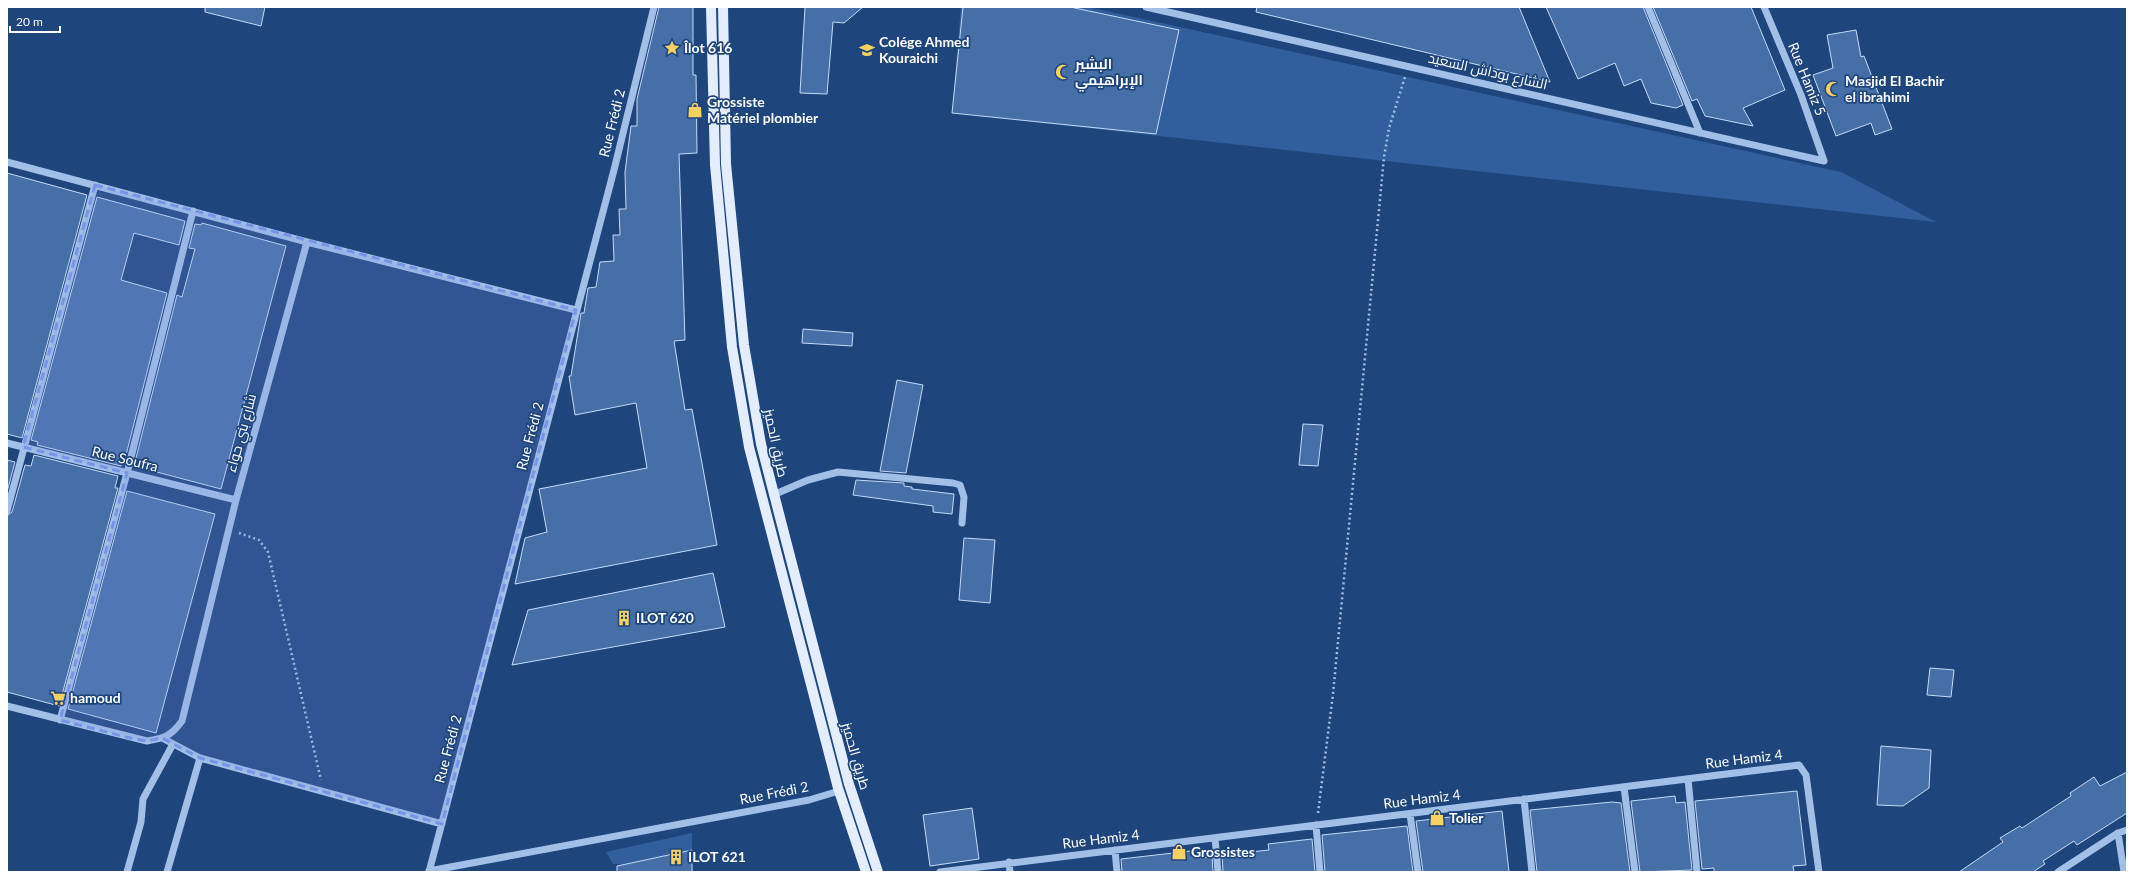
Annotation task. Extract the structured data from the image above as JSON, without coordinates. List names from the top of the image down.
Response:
{
  "streets": {
    "main road": ["طريق الحميز"],
    "street": [
      "الشارع بوداش السعيد",
      "Rue Hamiz 5",
      "Rue Frédi 2",
      "شارع بني حواء",
      "Rue Soufra",
      "Rue Hamiz 4"
    ]
  },
  "crossings": [
    ["الشارع بوداش السعيد", "Rue Hamiz 5"],
    ["Rue Frédi 2", "طريق الحميز"],
    ["شارع بني حواء", "Rue Soufra"]
  ],
  "places": {
    "place": ["Îlot 616"],
    "school or university": ["Colége Ahmed Kouraichi"],
    "mosque": ["البشير الإبراهيمي", "Masjid El Bachir el ibrahimi"],
    "shop": ["Grossiste Matériel plombier", "Tolier", "Grossistes"],
    "building": ["ILOT 620", "ILOT 621"],
    "supermarket": ["hamoud"]
  },
  "scale_bar": "20 m"
}
